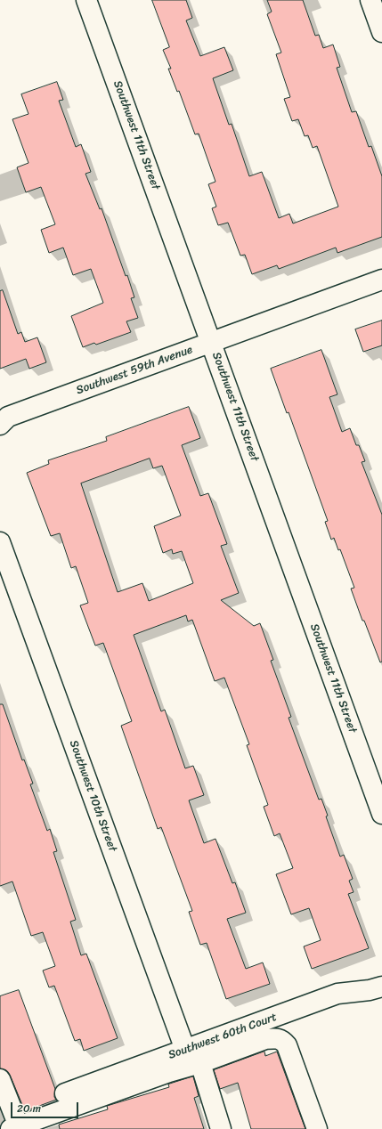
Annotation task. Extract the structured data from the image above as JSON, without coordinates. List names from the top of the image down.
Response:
{
  "streets": {
    "street": [
      "Southwest 11th Street",
      "Southwest 59th Avenue",
      "Southwest 10th Street",
      "Southwest 60th Court"
    ]
  },
  "crossings": [
    ["Southwest 11th Street", "Southwest 59th Avenue"],
    ["Southwest 10th Street", "Southwest 60th Court"]
  ],
  "scale_bar": "20 m"
}
